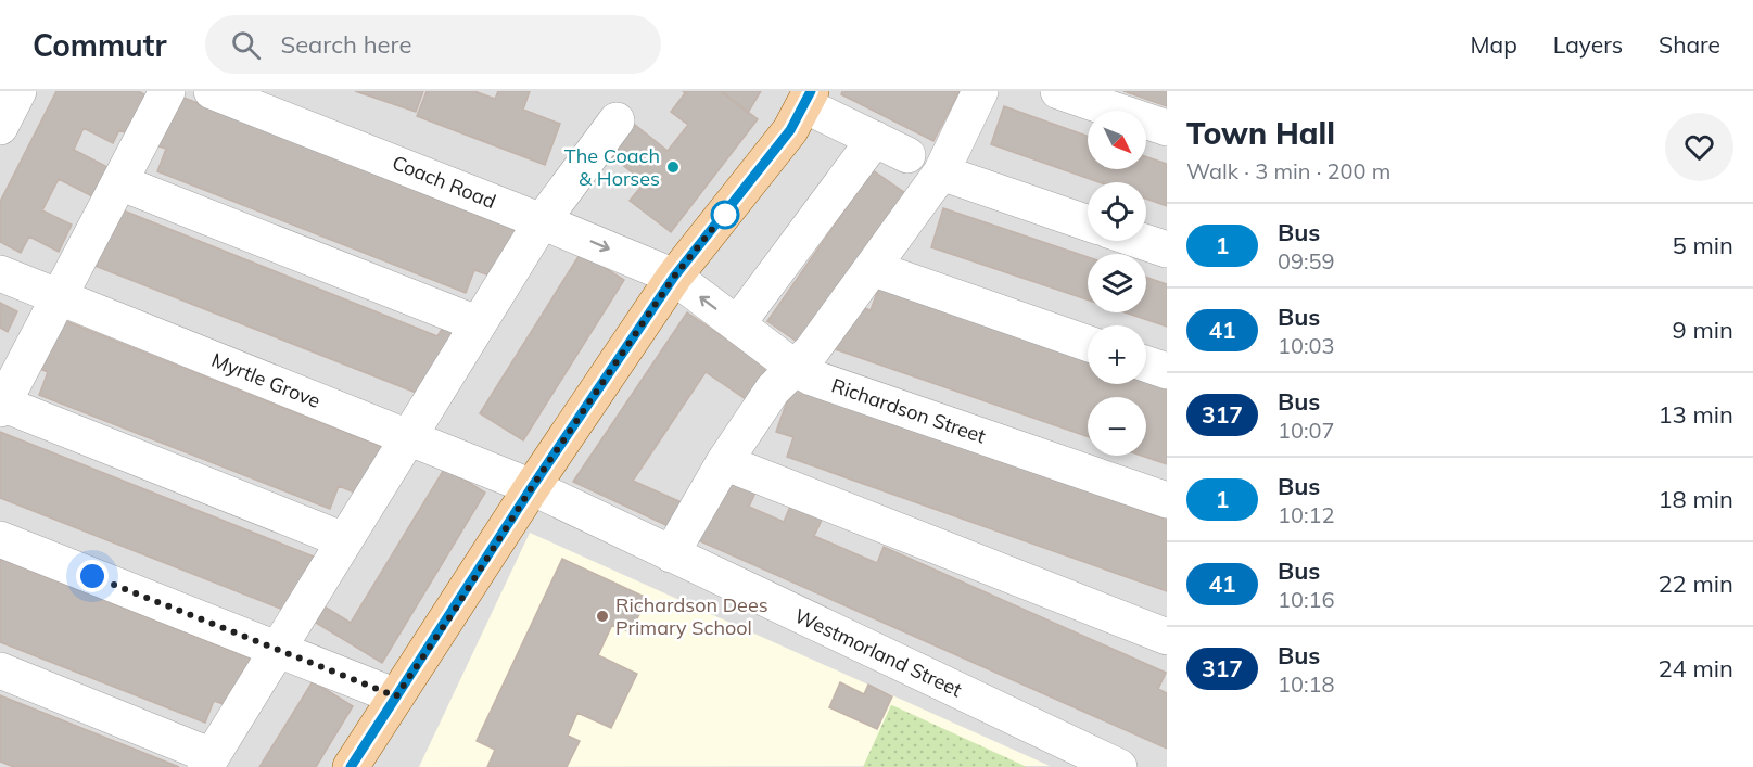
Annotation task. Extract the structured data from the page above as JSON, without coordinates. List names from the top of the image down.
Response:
{
  "streets": {
    "street": [
      "Coach Road",
      "Myrtle Grove",
      "Richardson Street",
      "Westmorland Street"
    ]
  },
  "crossings": [
    ["Coach Road", "Richardson Street"],
    ["Myrtle Grove", "Westmorland Street"]
  ],
  "places": ["The Coach & Horses", "Richardson Dees Primary School"],
  "lines": ["bus line 1"],
  "north": "bottom right",
  "page": {
    "header": "Commutr",
    "search": "Search here",
    "nav": ["Map", "Layers", "Share"],
    "heading": ["Town Hall", "Walk · 3 min · 200 m"],
    "map_buttons": ["+", "−"],
    "list": [
      {
        "mark": "1",
        "name": "Bus",
        "note": "09:59",
        "value": "5 min"
      },
      {
        "mark": "41",
        "name": "Bus",
        "note": "10:03",
        "value": "9 min"
      },
      {
        "mark": "317",
        "name": "Bus",
        "note": "10:07",
        "value": "13 min"
      },
      {
        "mark": "1",
        "name": "Bus",
        "note": "10:12",
        "value": "18 min"
      },
      {
        "mark": "41",
        "name": "Bus",
        "note": "10:16",
        "value": "22 min"
      },
      {
        "mark": "317",
        "name": "Bus",
        "note": "10:18",
        "value": "24 min"
      }
    ]
  }
}
